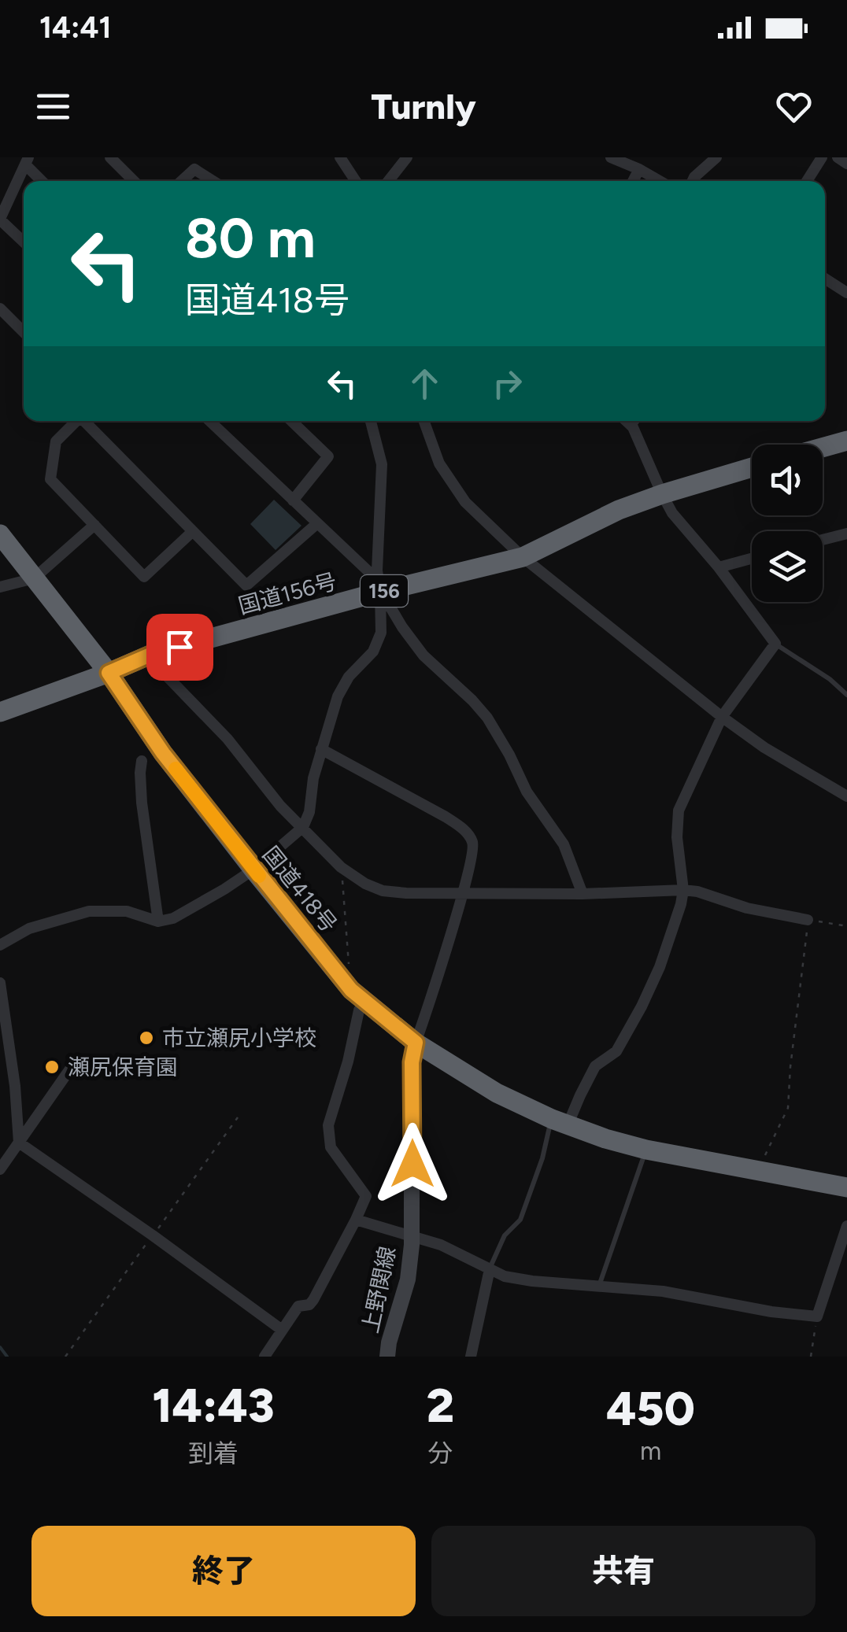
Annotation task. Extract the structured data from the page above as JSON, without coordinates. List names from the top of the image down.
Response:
{
  "streets": {
    "highway": ["156", "国道156号", "国道418号"],
    "main road": ["上野関線"]
  },
  "crossings": [
    ["国道156号", "国道418号"],
    ["国道418号", "上野関線"]
  ],
  "places": ["市立瀬尻小学校", "瀬尻保育園"],
  "page": {
    "status": "14:41",
    "header": "Turnly",
    "turn": ["80 m", "国道418号"],
    "eta": [
      "14:43",
      "到着",
      "2",
      "分",
      "450",
      "m"
    ],
    "buttons": ["終了", "共有"]
  }
}
